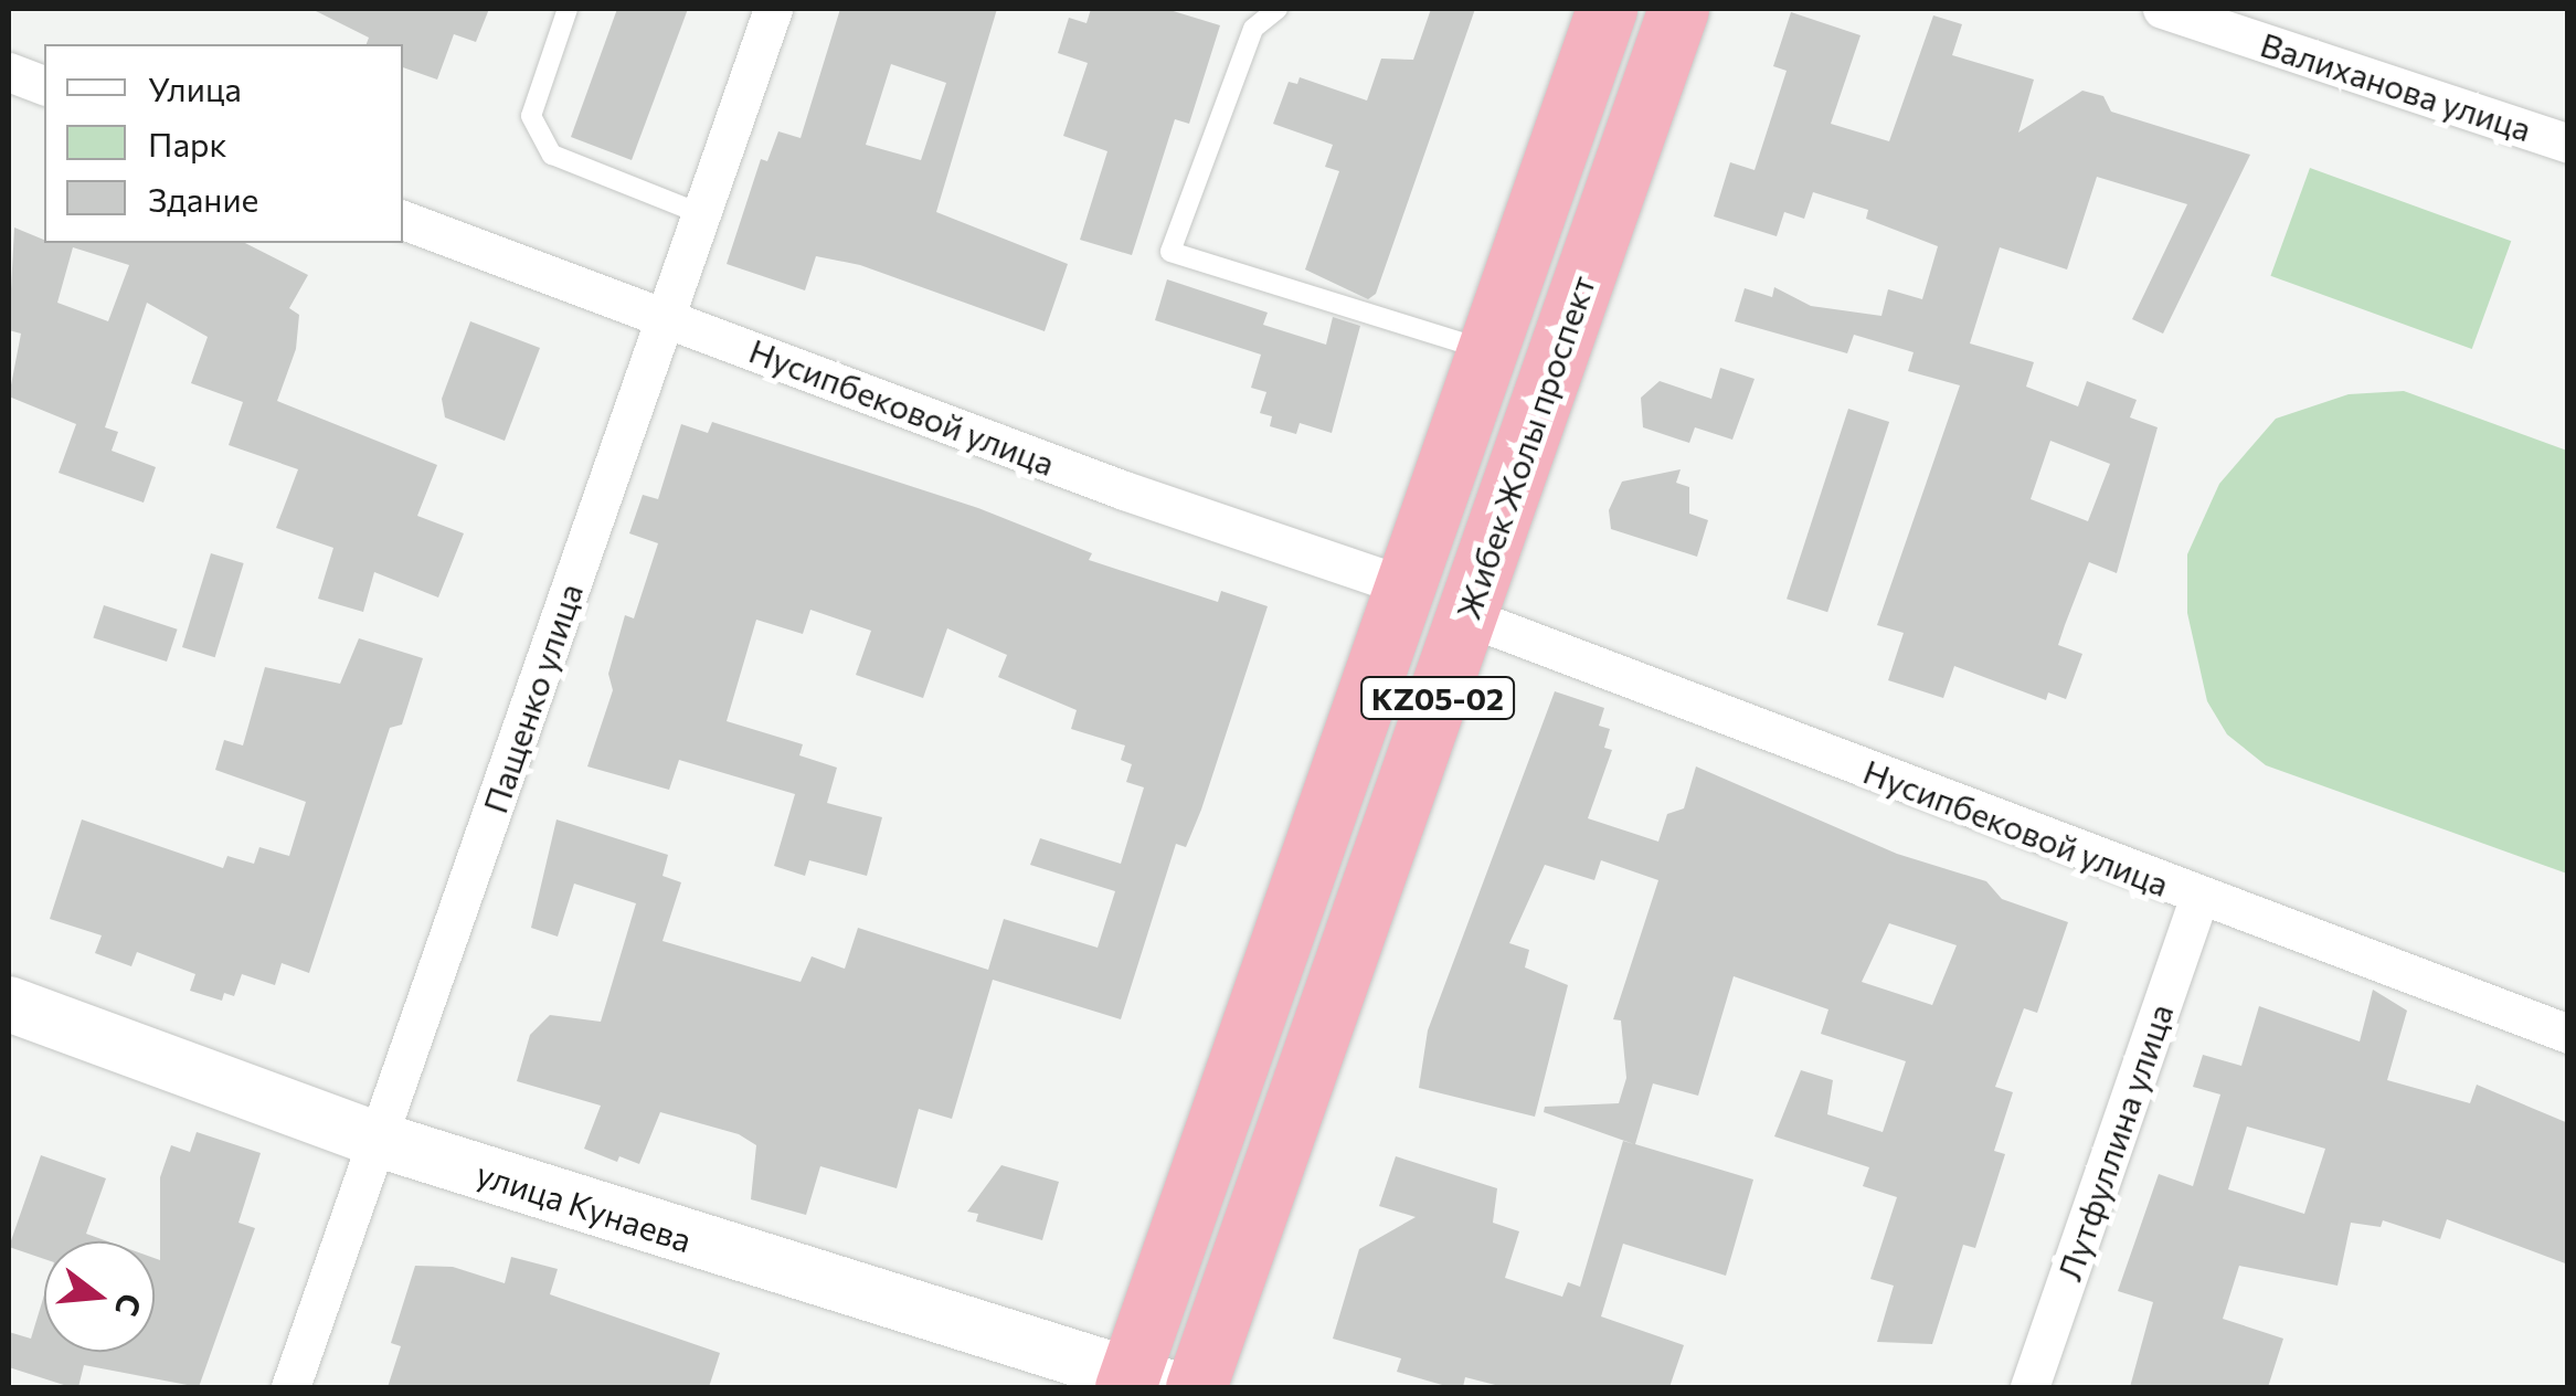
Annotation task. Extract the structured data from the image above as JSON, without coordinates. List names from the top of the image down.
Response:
{
  "streets": {
    "highway": ["Жибек Жолы проспект", "KZ05-02"],
    "main road": ["улица Кунаева"],
    "street": [
      "Валиханова улица",
      "Нусипбековой улица",
      "Пащенко улица",
      "Лутфуллина улица"
    ]
  },
  "crossings": [
    ["Нусипбековой улица", "Жибек Жолы проспект"],
    ["Нусипбековой улица", "Пащенко улица"],
    ["Нусипбековой улица", "Лутфуллина улица"],
    ["Жибек Жолы проспект", "улица Кунаева"],
    ["Пащенко улица", "улица Кунаева"]
  ],
  "legend": ["Улица", "Парк", "Здание"],
  "north": "right"
}
